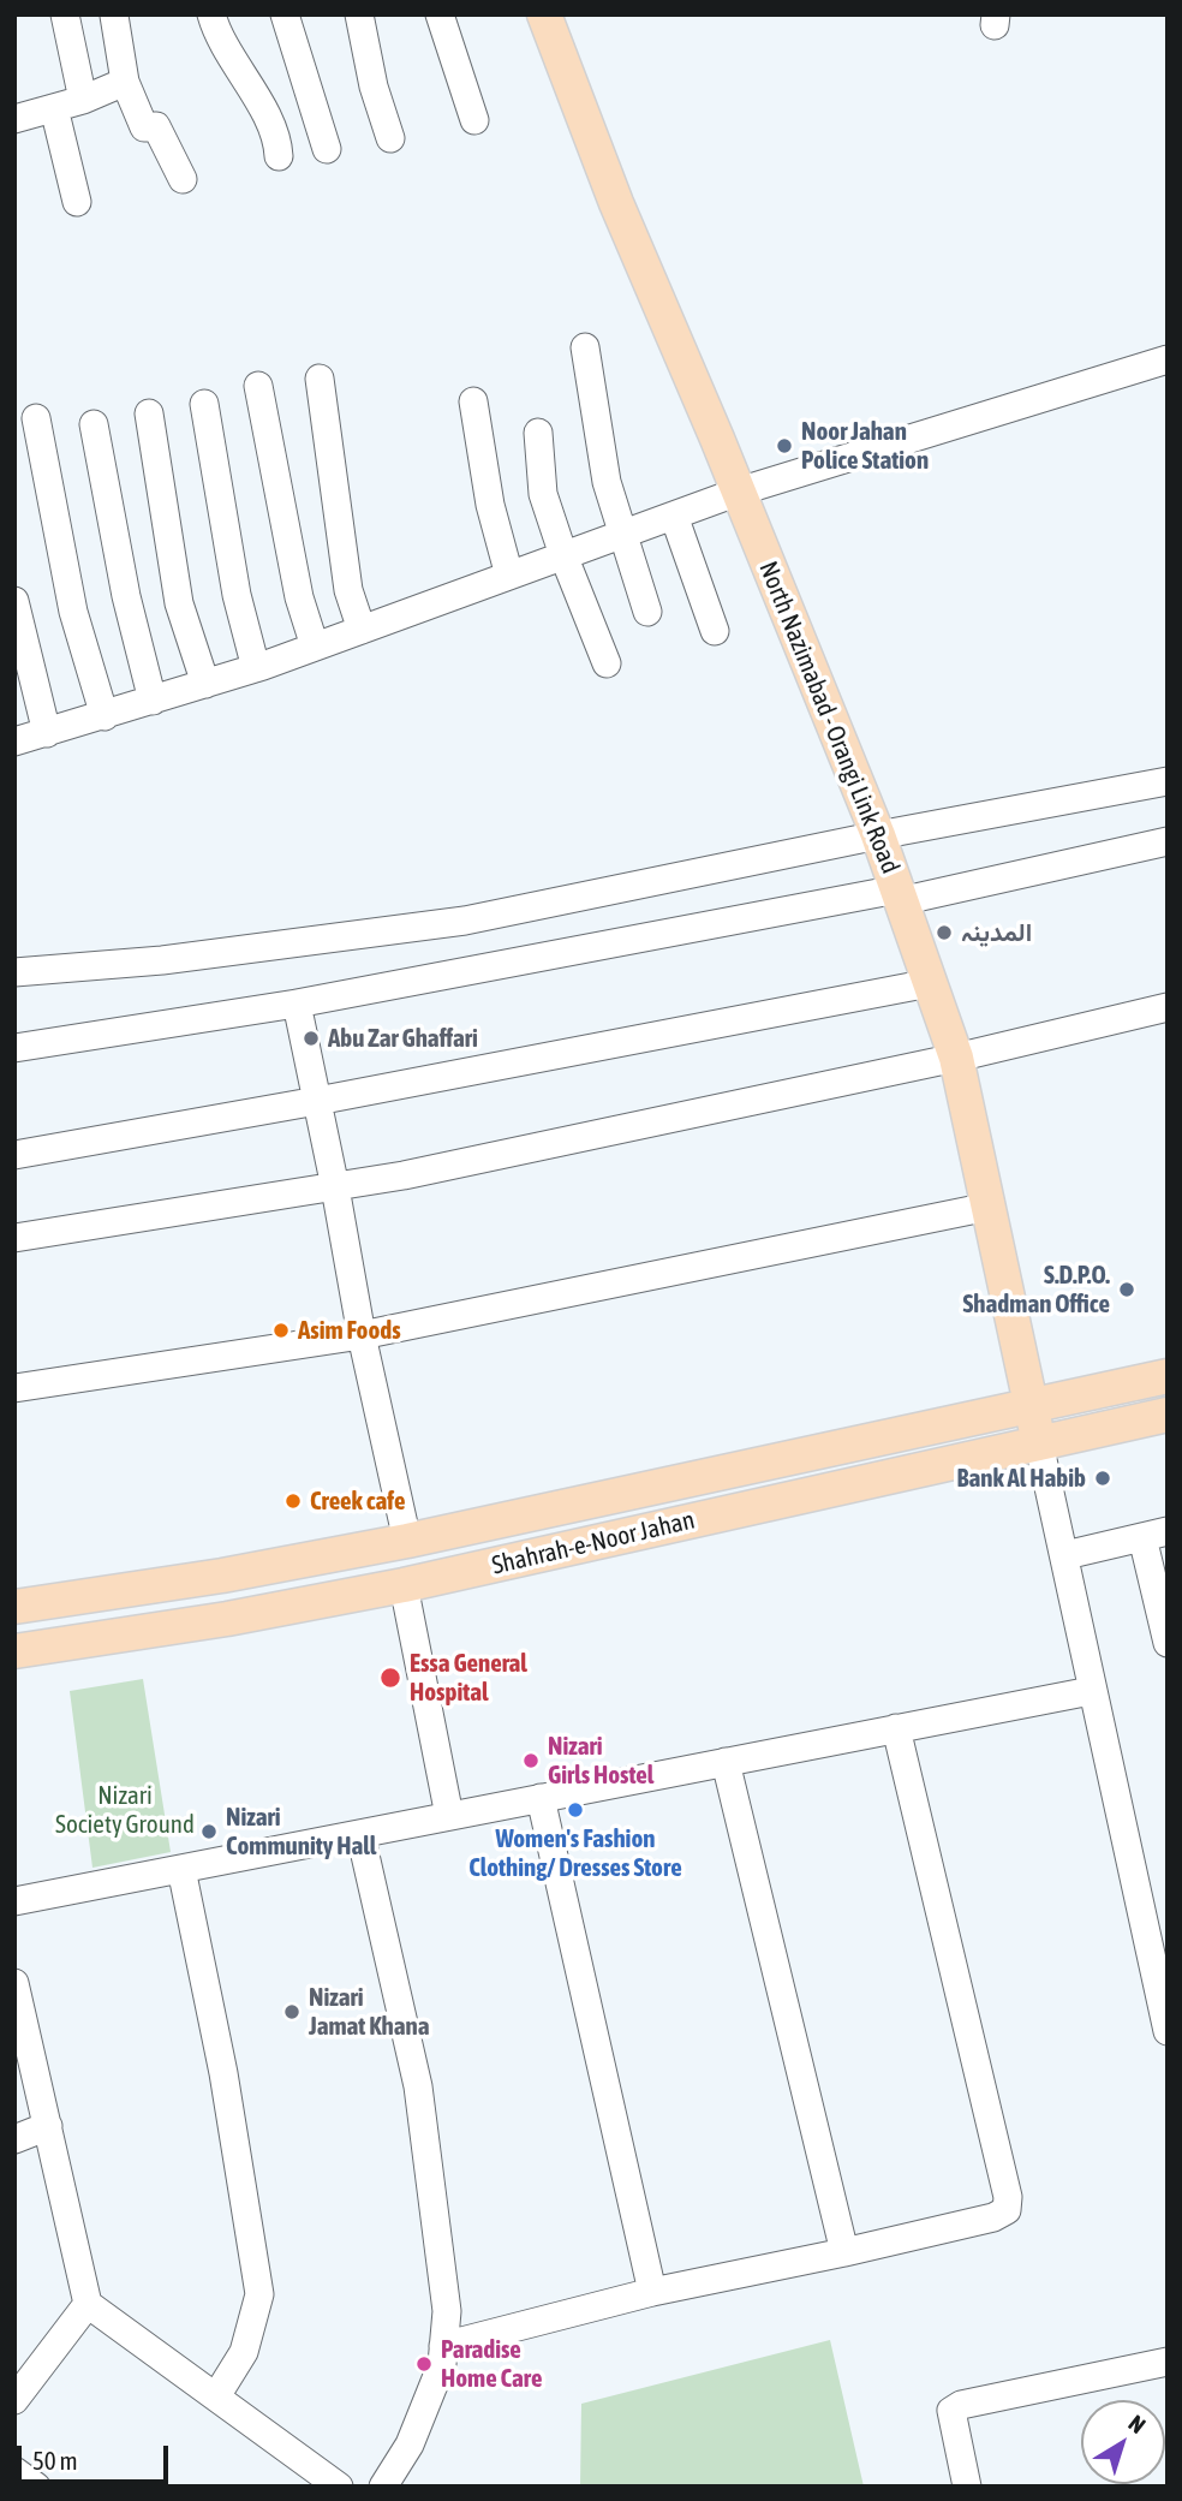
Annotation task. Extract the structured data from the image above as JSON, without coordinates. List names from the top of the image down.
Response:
{
  "streets": {
    "main road": ["North Nazimabad - Orangi Link Road", "Shahrah-e-Noor Jahan"]
  },
  "crossings": [
    ["North Nazimabad - Orangi Link Road", "Shahrah-e-Noor Jahan"]
  ],
  "parks": ["Nizari Society Ground"],
  "places": [
    "Noor Jahan Police Station",
    "المدینہ",
    "Abu Zar Ghaffari",
    "S.D.P.O. Shadman Office",
    "Asim Foods",
    "Bank Al Habib",
    "Creek cafe",
    "Essa General Hospital",
    "Nizari Girls Hostel",
    "Women's Fashion Clothing/ Dresses Store",
    "Nizari Community Hall",
    "Nizari Jamat Khana",
    "Paradise Home Care"
  ],
  "scale_bar": "50 m",
  "north": "top right"
}
